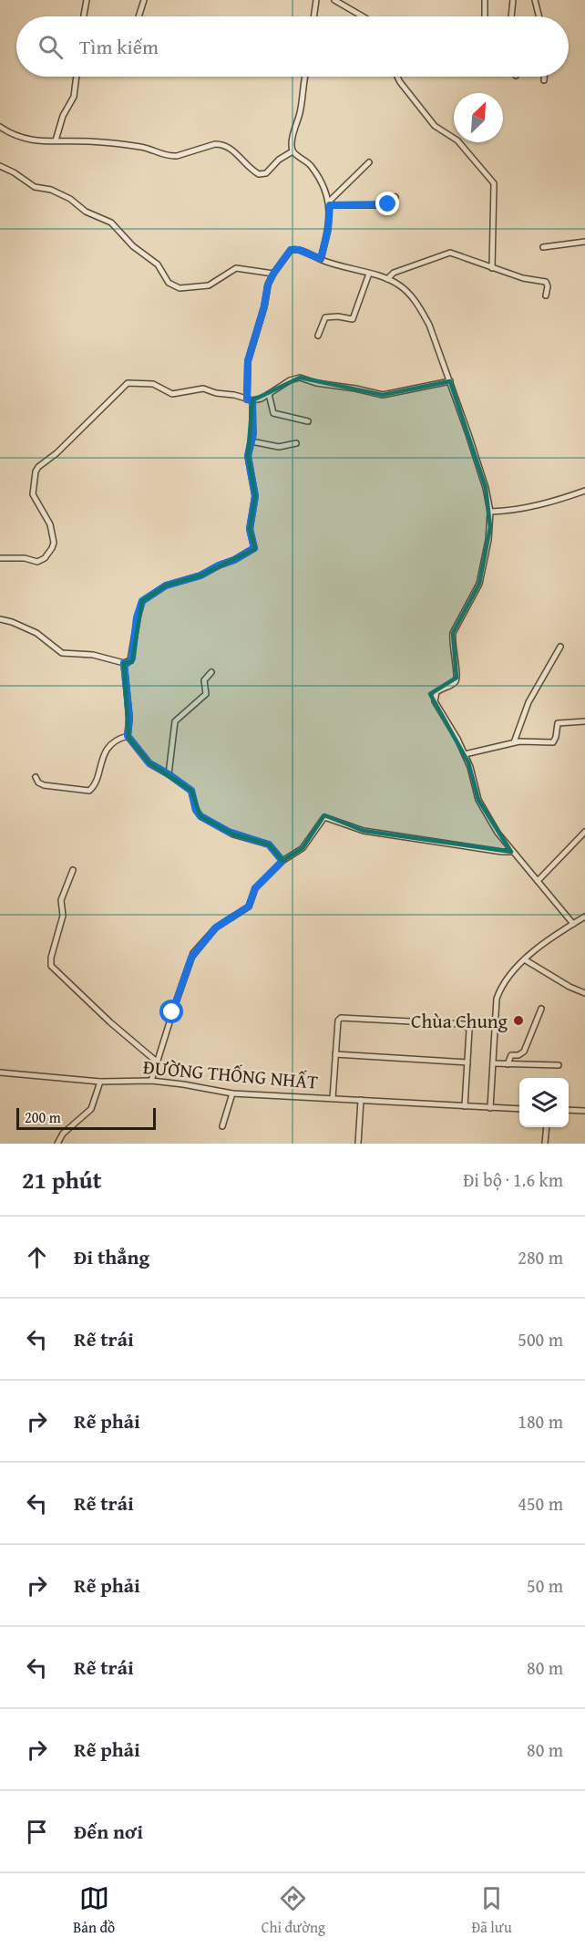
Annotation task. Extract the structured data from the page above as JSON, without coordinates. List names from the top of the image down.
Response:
{
  "streets": {
    "street": ["ĐƯỜNG THỐNG NHẤT"]
  },
  "places": ["Chùa Chung"],
  "scale_bar": "200 m",
  "north": "top right",
  "page": {
    "search": "Tìm kiếm",
    "scale": "200 m",
    "heading": ["21 phút", "Đi bộ · 1.6 km"],
    "list": [
      ["Đi thẳng", "280 m"],
      ["Rẽ trái", "500 m"],
      ["Rẽ phải", "180 m"],
      ["Rẽ trái", "450 m"],
      ["Rẽ phải", "50 m"],
      ["Rẽ trái", "80 m"],
      ["Rẽ phải", "80 m"],
      "Đến nơi"
    ],
    "nav": ["Bản đồ", "Chỉ đường", "Đã lưu"]
  }
}
